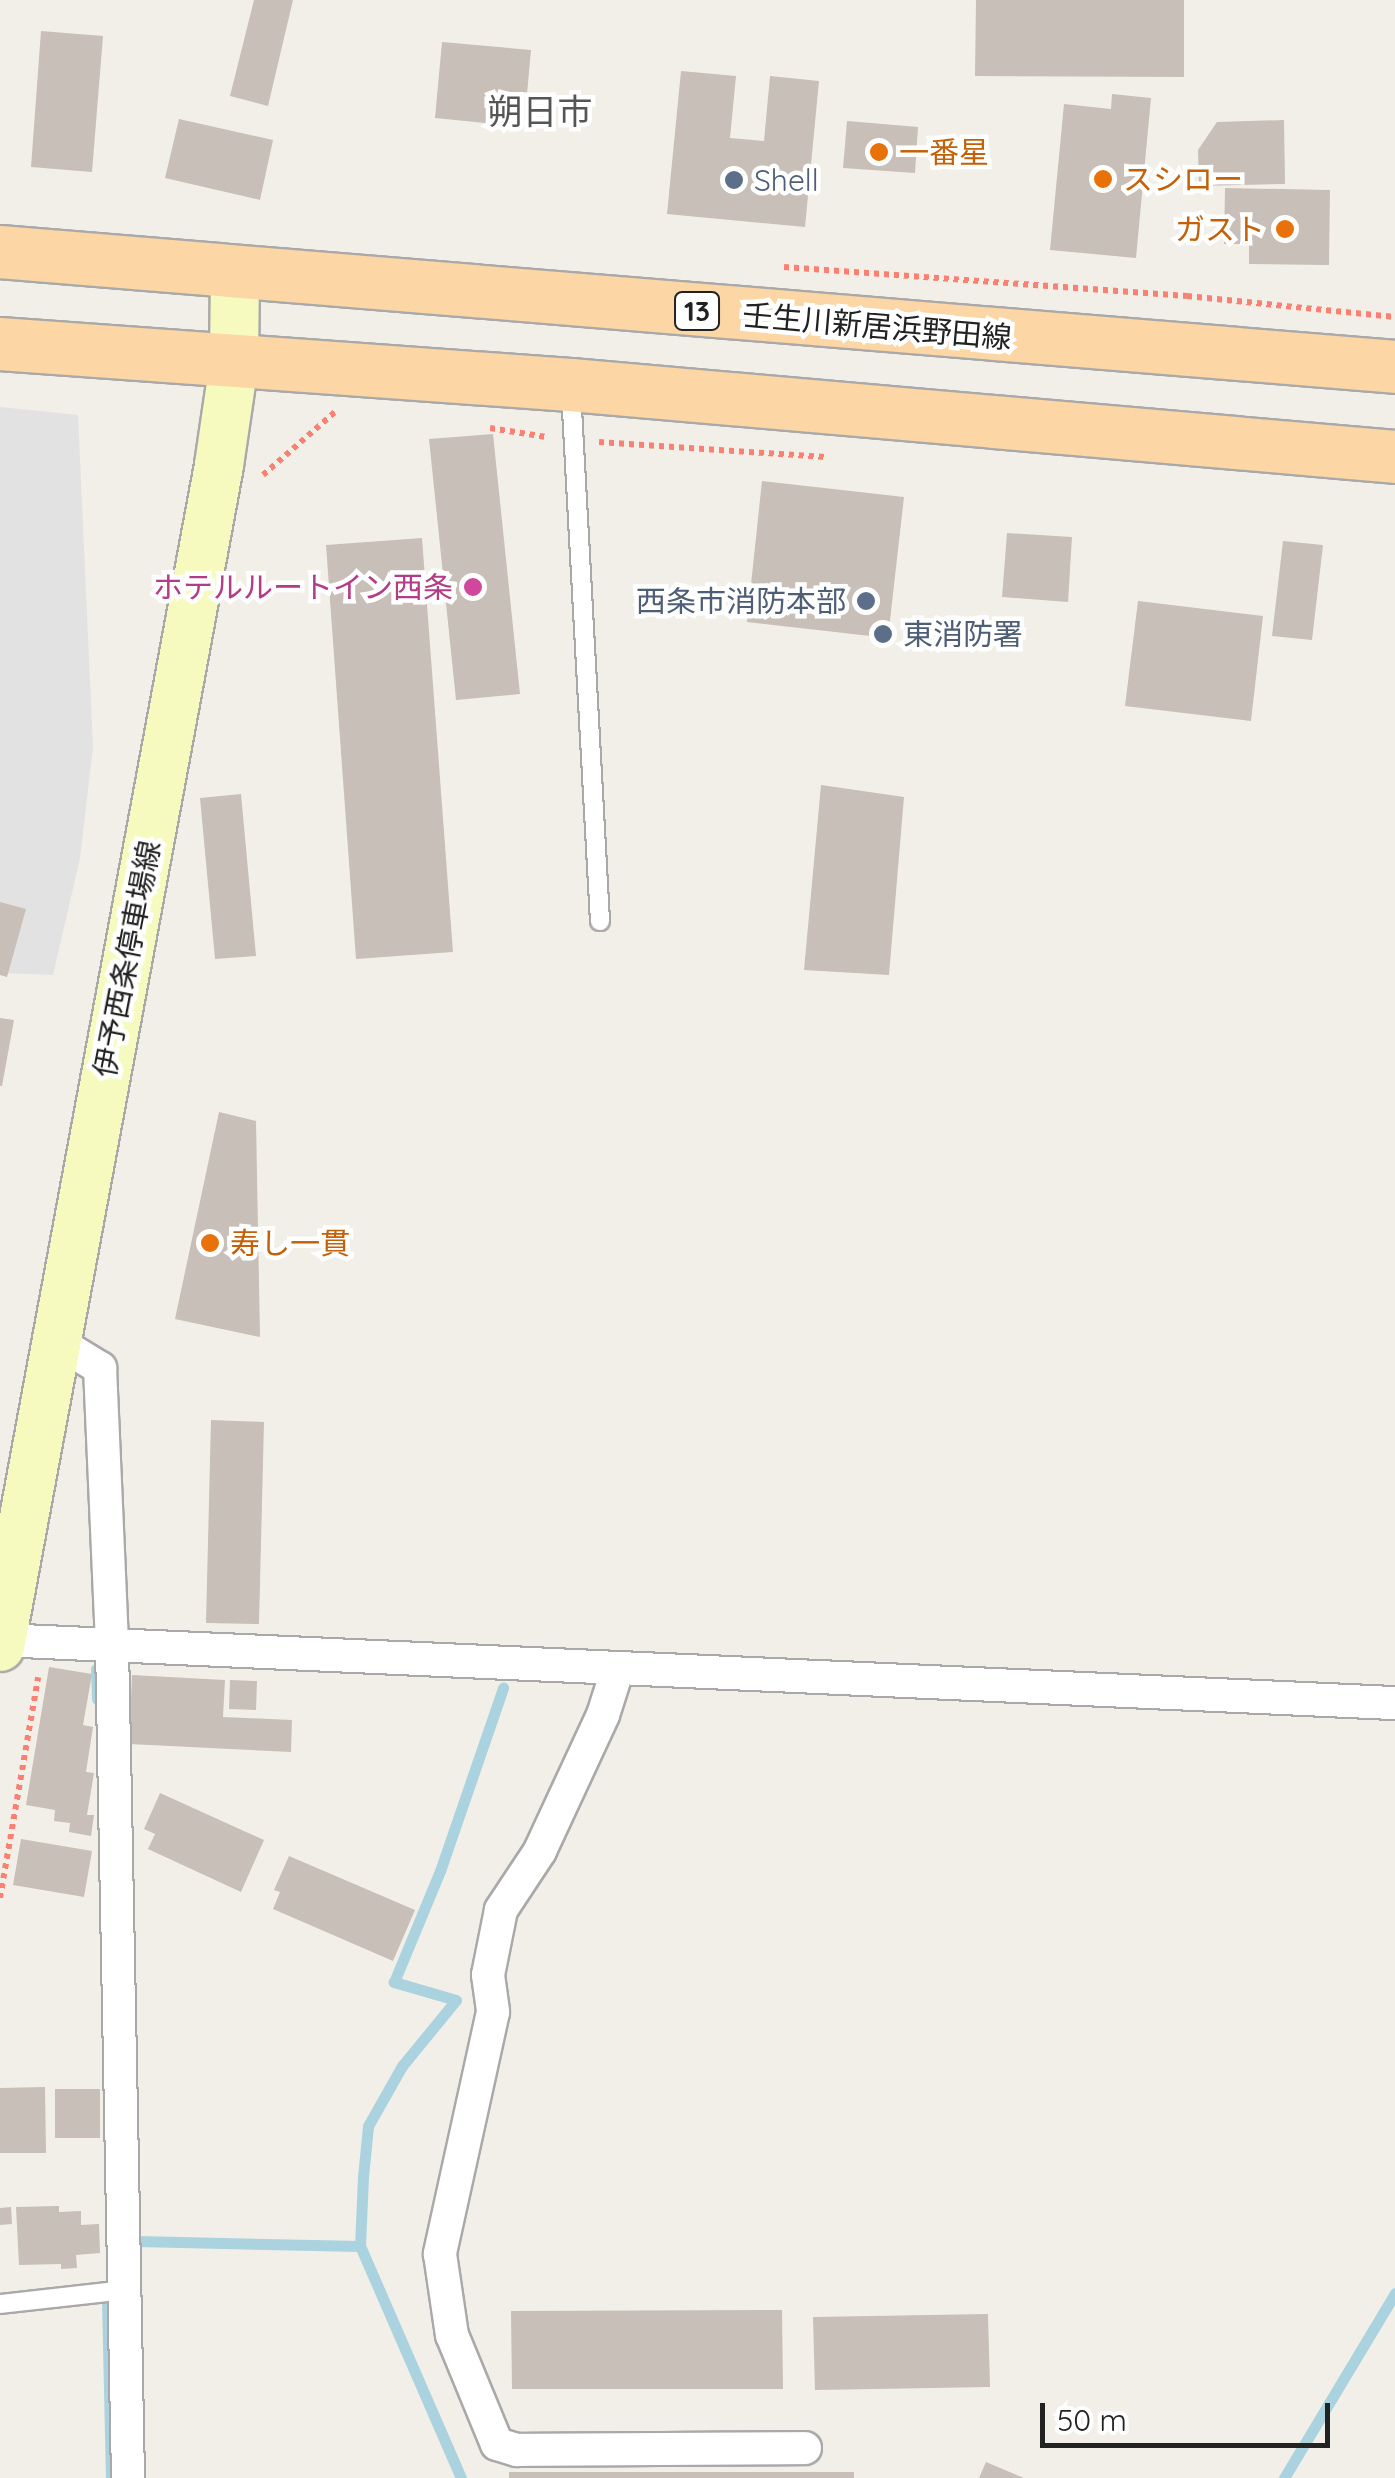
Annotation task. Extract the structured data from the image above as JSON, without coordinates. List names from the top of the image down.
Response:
{
  "streets": {
    "main road": ["13", "壬生川新居浜野田線", "伊予西条停車場線"]
  },
  "crossings": [
    ["壬生川新居浜野田線", "伊予西条停車場線"]
  ],
  "districts": ["朔日市"],
  "places": [
    "一番星",
    "スシロー",
    "Shell",
    "ガスト",
    "ホテルルートイン西条",
    "西条市消防本部",
    "東消防署",
    "寿し一貫"
  ],
  "scale_bar": "50 m"
}
